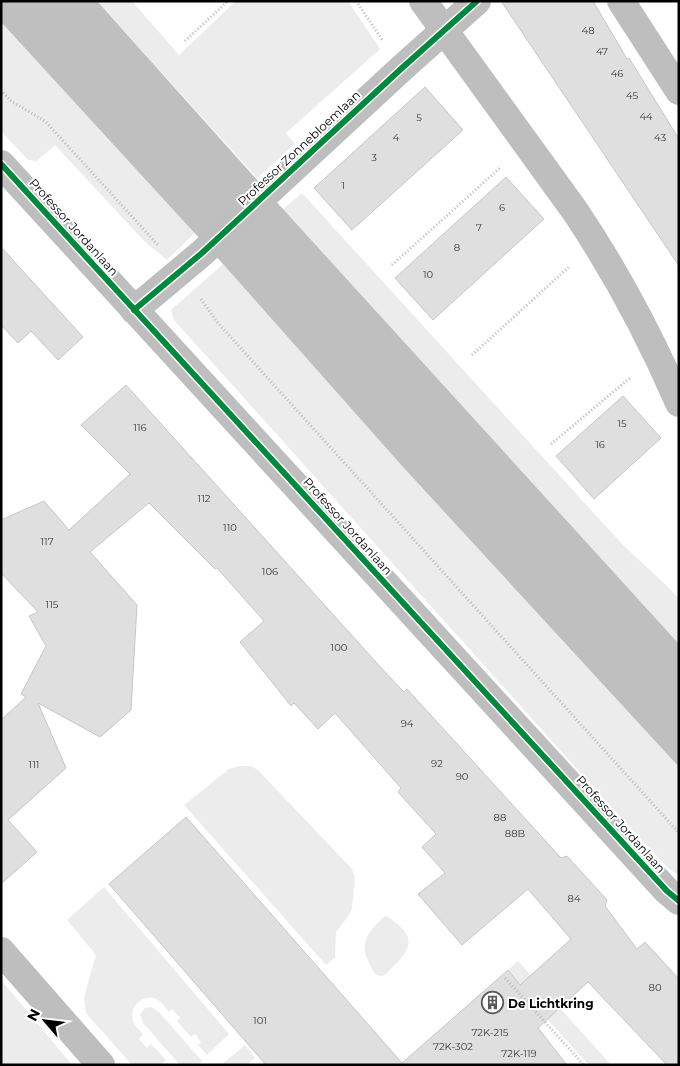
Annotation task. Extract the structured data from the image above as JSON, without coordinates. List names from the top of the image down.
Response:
{
  "streets": {
    "street": ["Professor Zonnebloemlaan", "Professor Jordanlaan"]
  },
  "crossings": [
    ["Professor Zonnebloemlaan", "Professor Jordanlaan"]
  ],
  "places": {
    "building": ["De Lichtkring"]
  },
  "house_numbers": [
    "48",
    "47",
    "46",
    "45",
    "44",
    "5",
    "4",
    "43",
    "3",
    "1",
    "6",
    "7",
    "8",
    "10",
    "15",
    "116",
    "16",
    "112",
    "110",
    "117",
    "106",
    "115",
    "100",
    "94",
    "92",
    "111",
    "90",
    "88",
    "88B",
    "84",
    "80",
    "101",
    "72K-215",
    "72K-302",
    "72K-119"
  ],
  "north": "top left"
}
